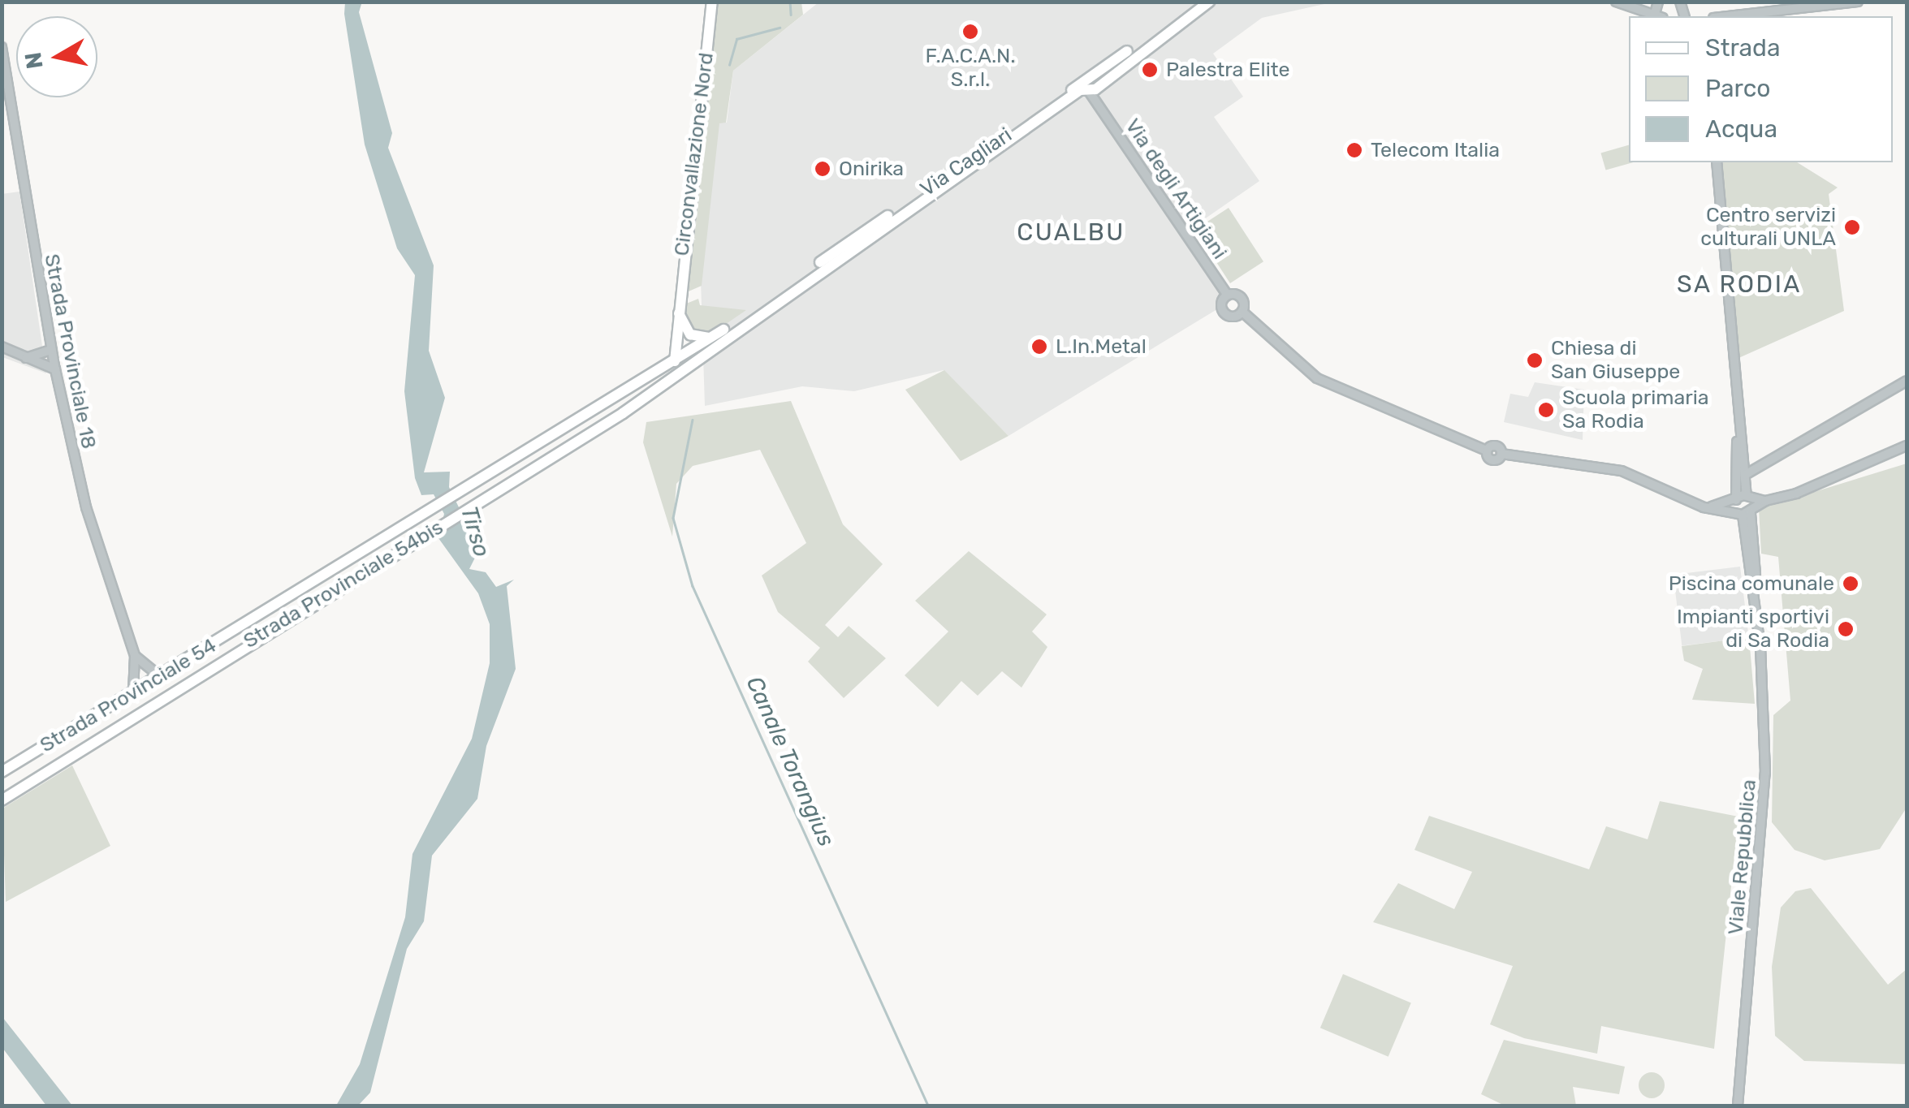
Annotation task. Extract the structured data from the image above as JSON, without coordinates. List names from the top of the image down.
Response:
{
  "streets": {
    "main road": [
      "Circonvallazione Nord",
      "Via Cagliari",
      "Strada Provinciale 54bis",
      "Strada Provinciale 54"
    ],
    "street": ["Via degli Artigiani", "Strada Provinciale 18", "Viale Repubblica"]
  },
  "crossings": [
    ["Circonvallazione Nord", "Strada Provinciale 54"],
    ["Via Cagliari", "Via degli Artigiani"],
    ["Via Cagliari", "Strada Provinciale 54bis"],
    ["Via Cagliari", "Strada Provinciale 54"],
    ["Strada Provinciale 18", "Strada Provinciale 54"],
    ["Strada Provinciale 54bis", "Strada Provinciale 54"]
  ],
  "districts": ["CUALBU", "SA RODIA"],
  "water": ["Tirso", "Canale Torangius"],
  "places": [
    "F.A.C.A.N. S.r.l.",
    "Palestra Elite",
    "Telecom Italia",
    "Onirika",
    "Centro servizi culturali UNLA",
    "L.In.Metal",
    "Chiesa di San Giuseppe",
    "Scuola primaria Sa Rodia",
    "Piscina comunale",
    "Impianti sportivi di Sa Rodia"
  ],
  "legend": ["Strada", "Parco", "Acqua"],
  "north": "left"
}
